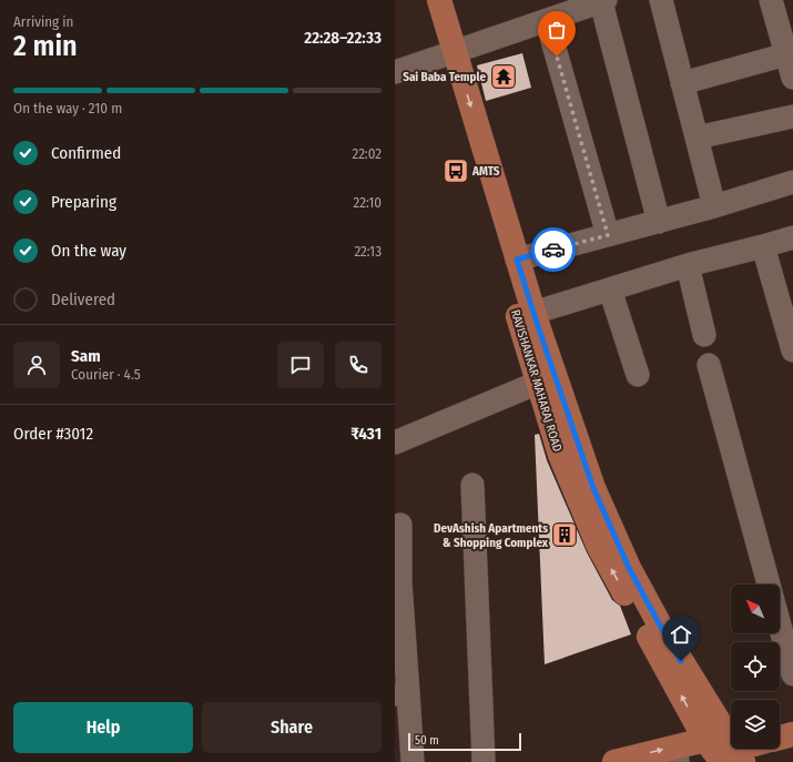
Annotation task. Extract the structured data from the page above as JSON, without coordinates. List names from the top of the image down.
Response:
{
  "streets": {
    "main road": ["RAVISHANKAR MAHARAJ ROAD"]
  },
  "places": {
    "temple": ["Sai Baba Temple"],
    "bus stop": ["AMTS"],
    "building": ["DevAshish Apartments & Shopping Complex"]
  },
  "scale_bar": "50 m",
  "north": "top left",
  "page": {
    "heading": ["2 min", "Arriving in", "22:28–22:33"],
    "panel": [
      "Sam",
      "Courier · 4.5",
      "Order #3012",
      "₹431"
    ],
    "bar": "On the way · 210 m",
    "list": [
      ["Confirmed", "22:02"],
      ["Preparing", "22:10"],
      ["On the way", "22:13"],
      "Delivered"
    ],
    "buttons": ["Help", "Share"],
    "scale": "50 m"
  }
}
